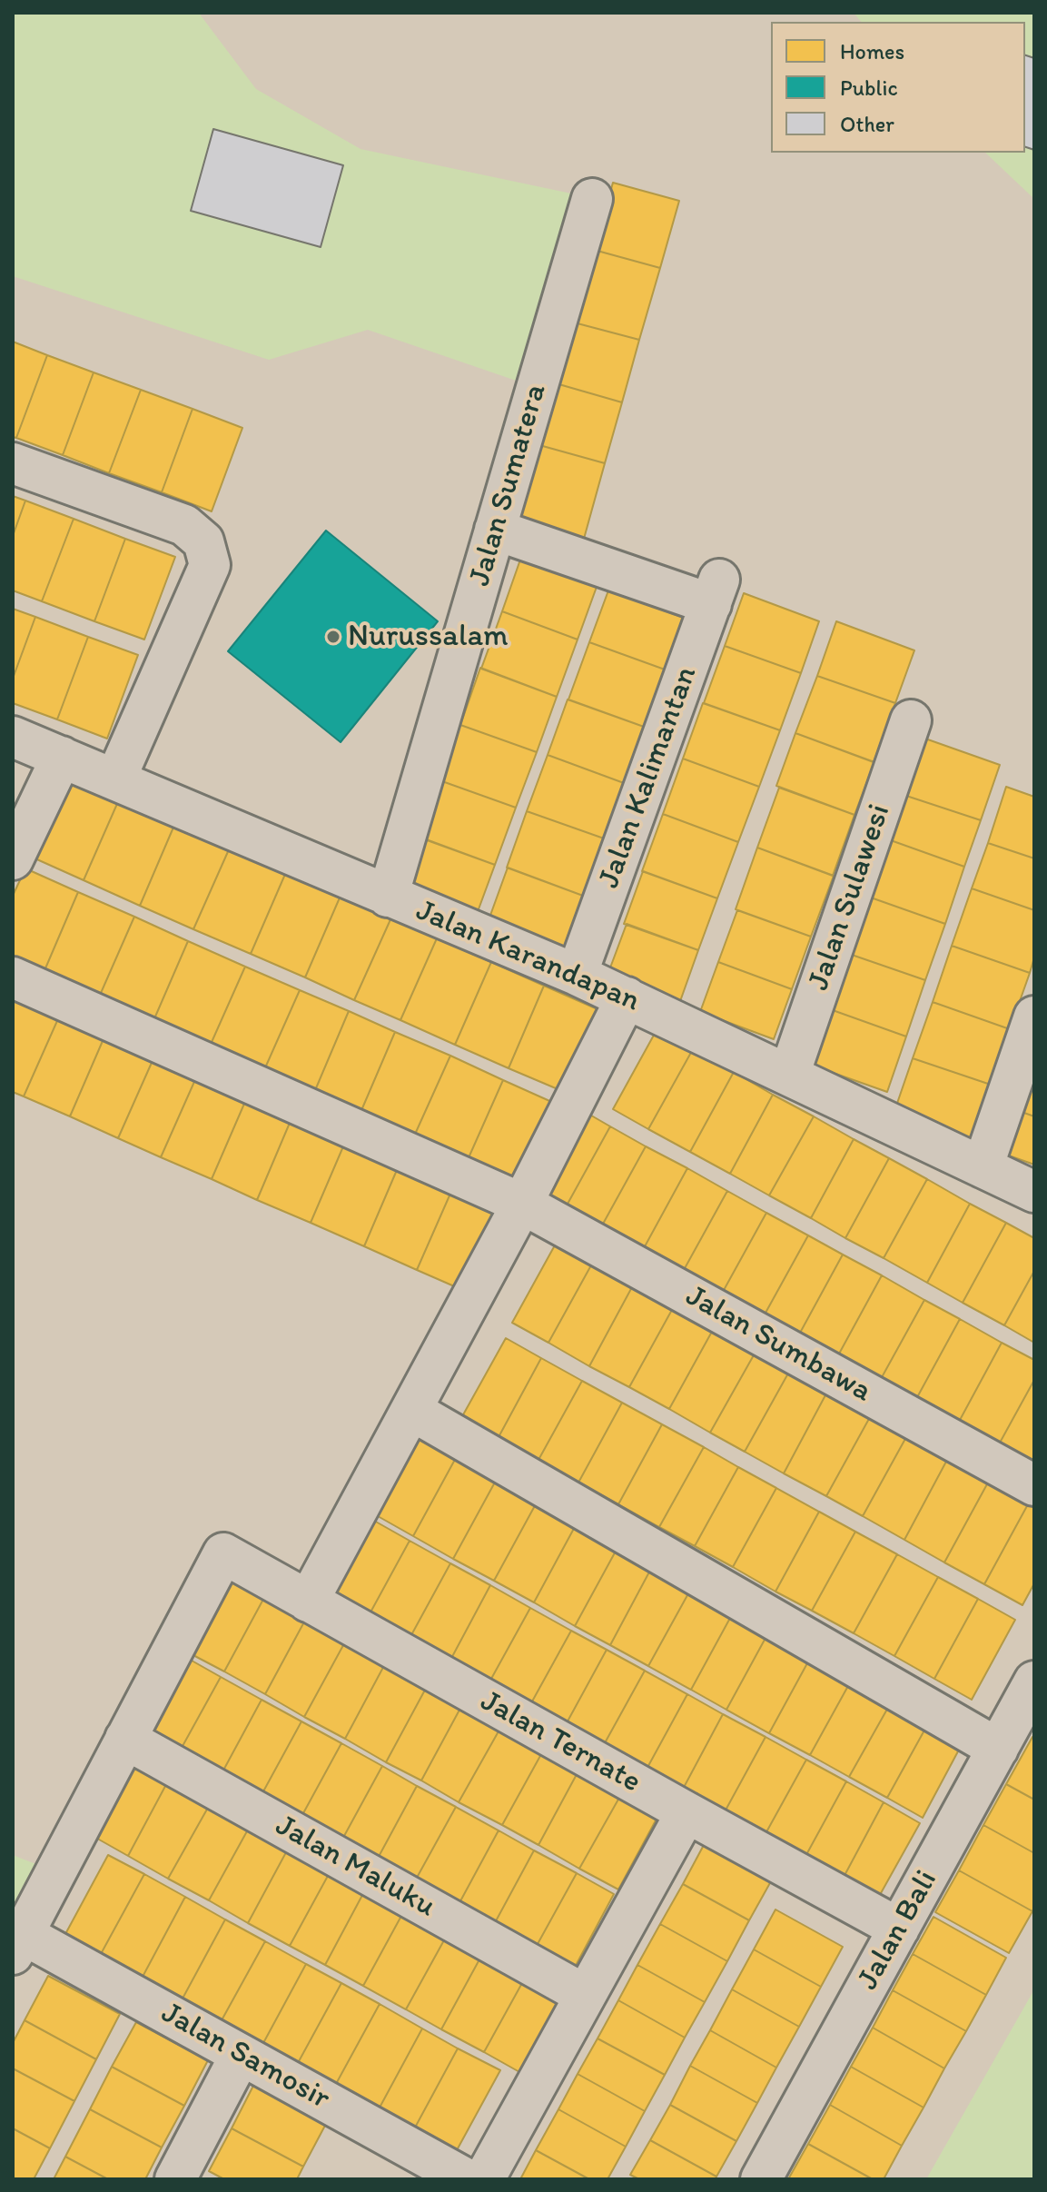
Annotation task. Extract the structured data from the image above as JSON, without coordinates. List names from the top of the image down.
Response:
{
  "streets": {
    "street": [
      "Jalan Sumatera",
      "Jalan Kalimantan",
      "Jalan Sulawesi",
      "Jalan Karandapan",
      "Jalan Sumbawa",
      "Jalan Ternate",
      "Jalan Maluku",
      "Jalan Bali",
      "Jalan Samosir"
    ]
  },
  "crossings": [
    ["Jalan Sumatera", "Jalan Kalimantan"],
    ["Jalan Sumatera", "Jalan Karandapan"],
    ["Jalan Kalimantan", "Jalan Karandapan"],
    ["Jalan Sulawesi", "Jalan Karandapan"],
    ["Jalan Ternate", "Jalan Maluku"],
    ["Jalan Ternate", "Jalan Bali"]
  ],
  "places": ["Nurussalam"],
  "legend": ["Homes", "Public", "Other"]
}
